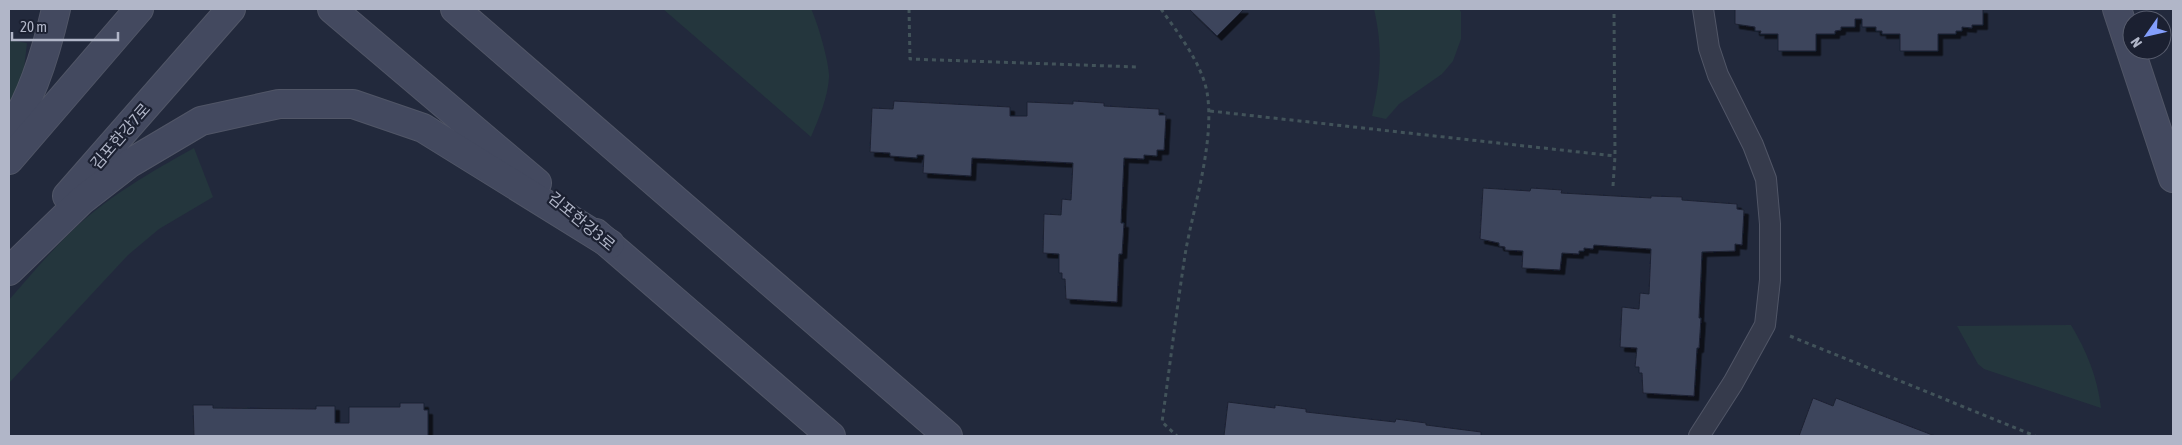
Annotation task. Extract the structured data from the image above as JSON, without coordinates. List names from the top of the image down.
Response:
{
  "streets": {
    "main road": ["김포한강7로", "김포한강3로"]
  },
  "scale_bar": "20 m",
  "north": "bottom left"
}
